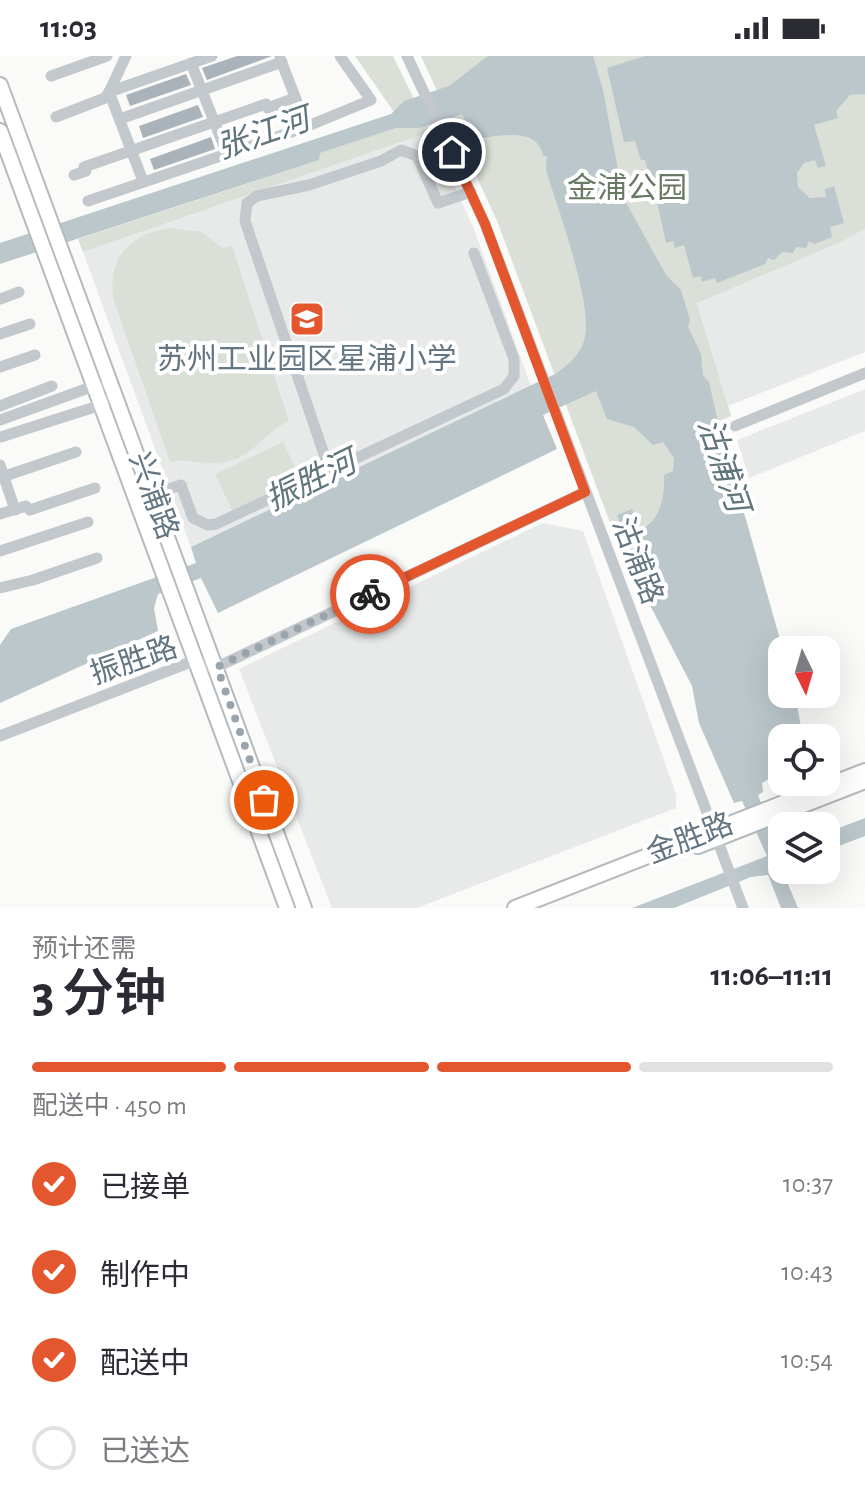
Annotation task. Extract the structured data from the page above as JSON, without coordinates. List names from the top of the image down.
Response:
{
  "streets": {
    "main road": ["兴浦路", "金胜路"],
    "street": ["沽浦路", "振胜路"]
  },
  "crossings": [
    ["兴浦路", "振胜路"],
    ["沽浦路", "振胜路"],
    ["沽浦路", "金胜路"]
  ],
  "water": ["张江河", "沽浦河", "振胜河"],
  "parks": ["金浦公园"],
  "places": {
    "school or university": ["苏州工业园区星浦小学"]
  },
  "north": "bottom",
  "page": {
    "status": "11:03",
    "heading": ["3 分钟", "预计还需", "11:06–11:11"],
    "bar": "配送中 · 450 m",
    "list": [
      ["已接单", "10:37"],
      ["制作中", "10:43"],
      ["配送中", "10:54"],
      "已送达"
    ]
  }
}
